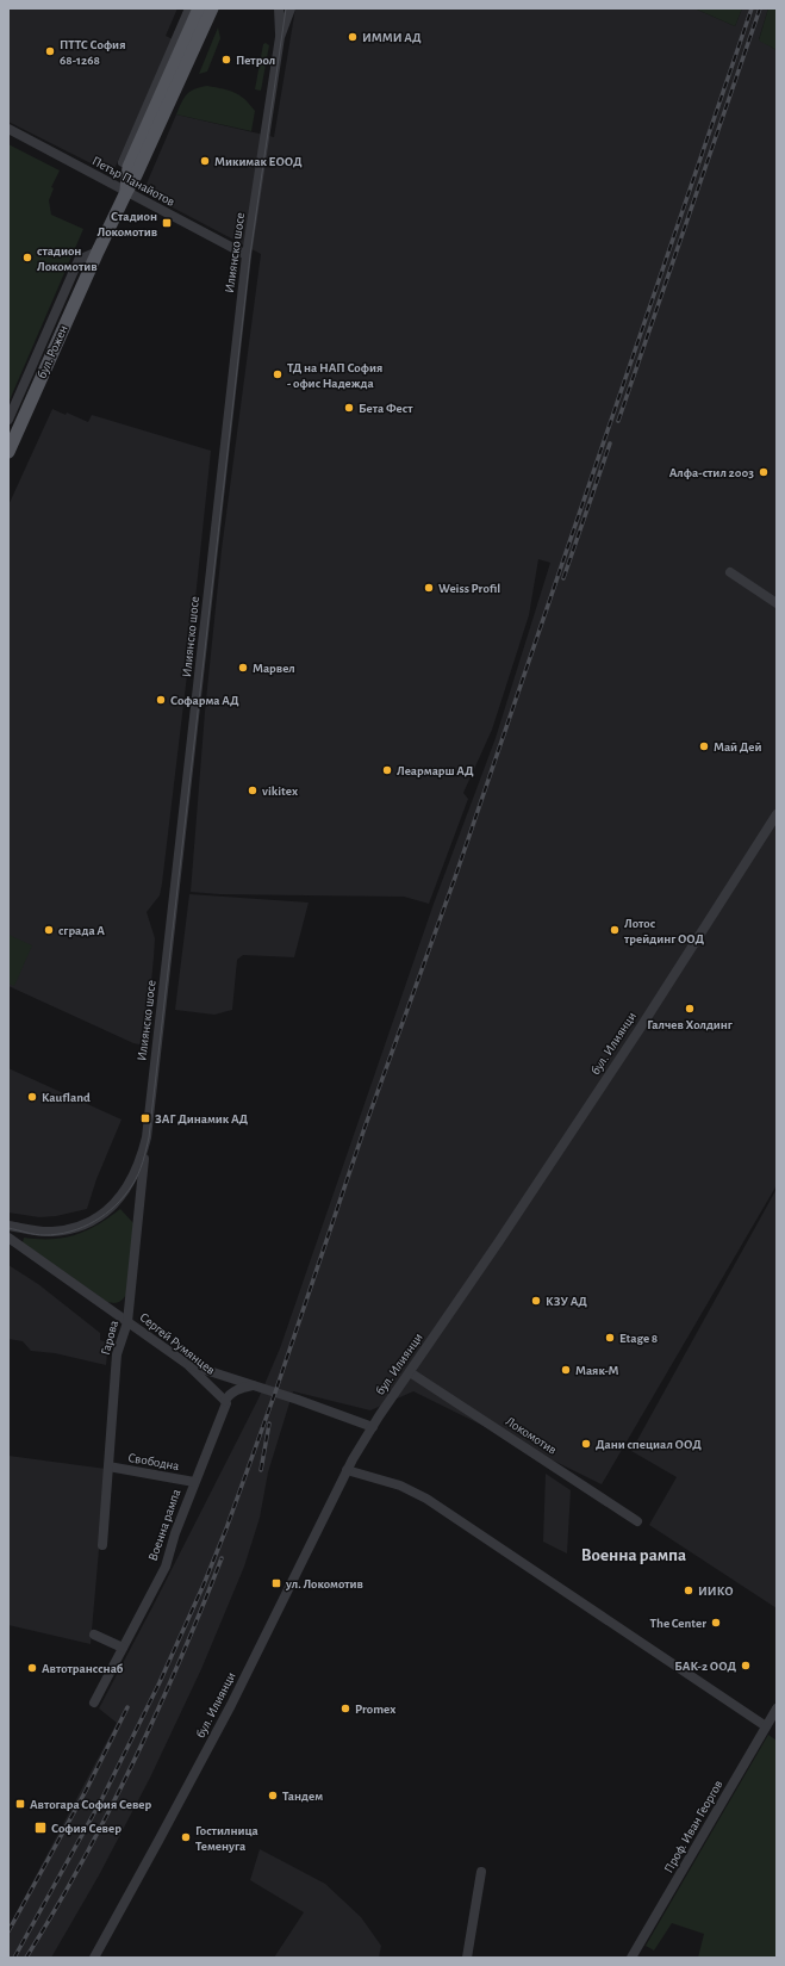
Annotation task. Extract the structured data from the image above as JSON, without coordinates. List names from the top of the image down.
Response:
{
  "streets": {
    "main road": ["бул. Рожен"],
    "street": [
      "Петър Панайотов",
      "Илиянско шосе",
      "бул. Илиянци",
      "Гарова",
      "Сергей Румянцев",
      "Локомотив",
      "Свободна",
      "Военна рампа",
      "Проф. Иван Георгов"
    ]
  },
  "crossings": [
    ["Петър Панайотов", "Илиянско шосе"],
    ["Петър Панайотов", "бул. Рожен"],
    ["Илиянско шосе", "Гарова"],
    ["бул. Илиянци", "Локомотив"],
    ["Гарова", "Сергей Румянцев"],
    ["Гарова", "Свободна"],
    ["Сергей Румянцев", "Военна рампа"],
    ["Свободна", "Военна рампа"]
  ],
  "districts": ["Военна рампа"],
  "places": {
    "other": [
      "ИММИ АД",
      "ПТТС София 68-1268",
      "Петрол",
      "Микимак ЕООД",
      "стадион Локомотив",
      "ТД на НАП София - офис Надежда",
      "Бета Фест",
      "Алфа-стил 2003",
      "Weiss Profil",
      "Марвел",
      "Софарма АД",
      "Май Дей",
      "Леармарш АД",
      "vikitex",
      "сграда А",
      "Лотос трейдинг ООД",
      "Галчев Холдинг",
      "Kaufland",
      "КЗУ АД",
      "Etage 8",
      "Маяк-М",
      "Дани специал ООД",
      "ИИКО",
      "The Center",
      "БАК-2 ООД",
      "Автотрансснаб",
      "Promex",
      "Тандем",
      "Гостилница Теменуга"
    ],
    "transit": [
      "Стадион Локомотив",
      "ЗАГ Динамик АД",
      "ул. Локомотив",
      "Автогара София Север",
      "София Север"
    ]
  }
}
